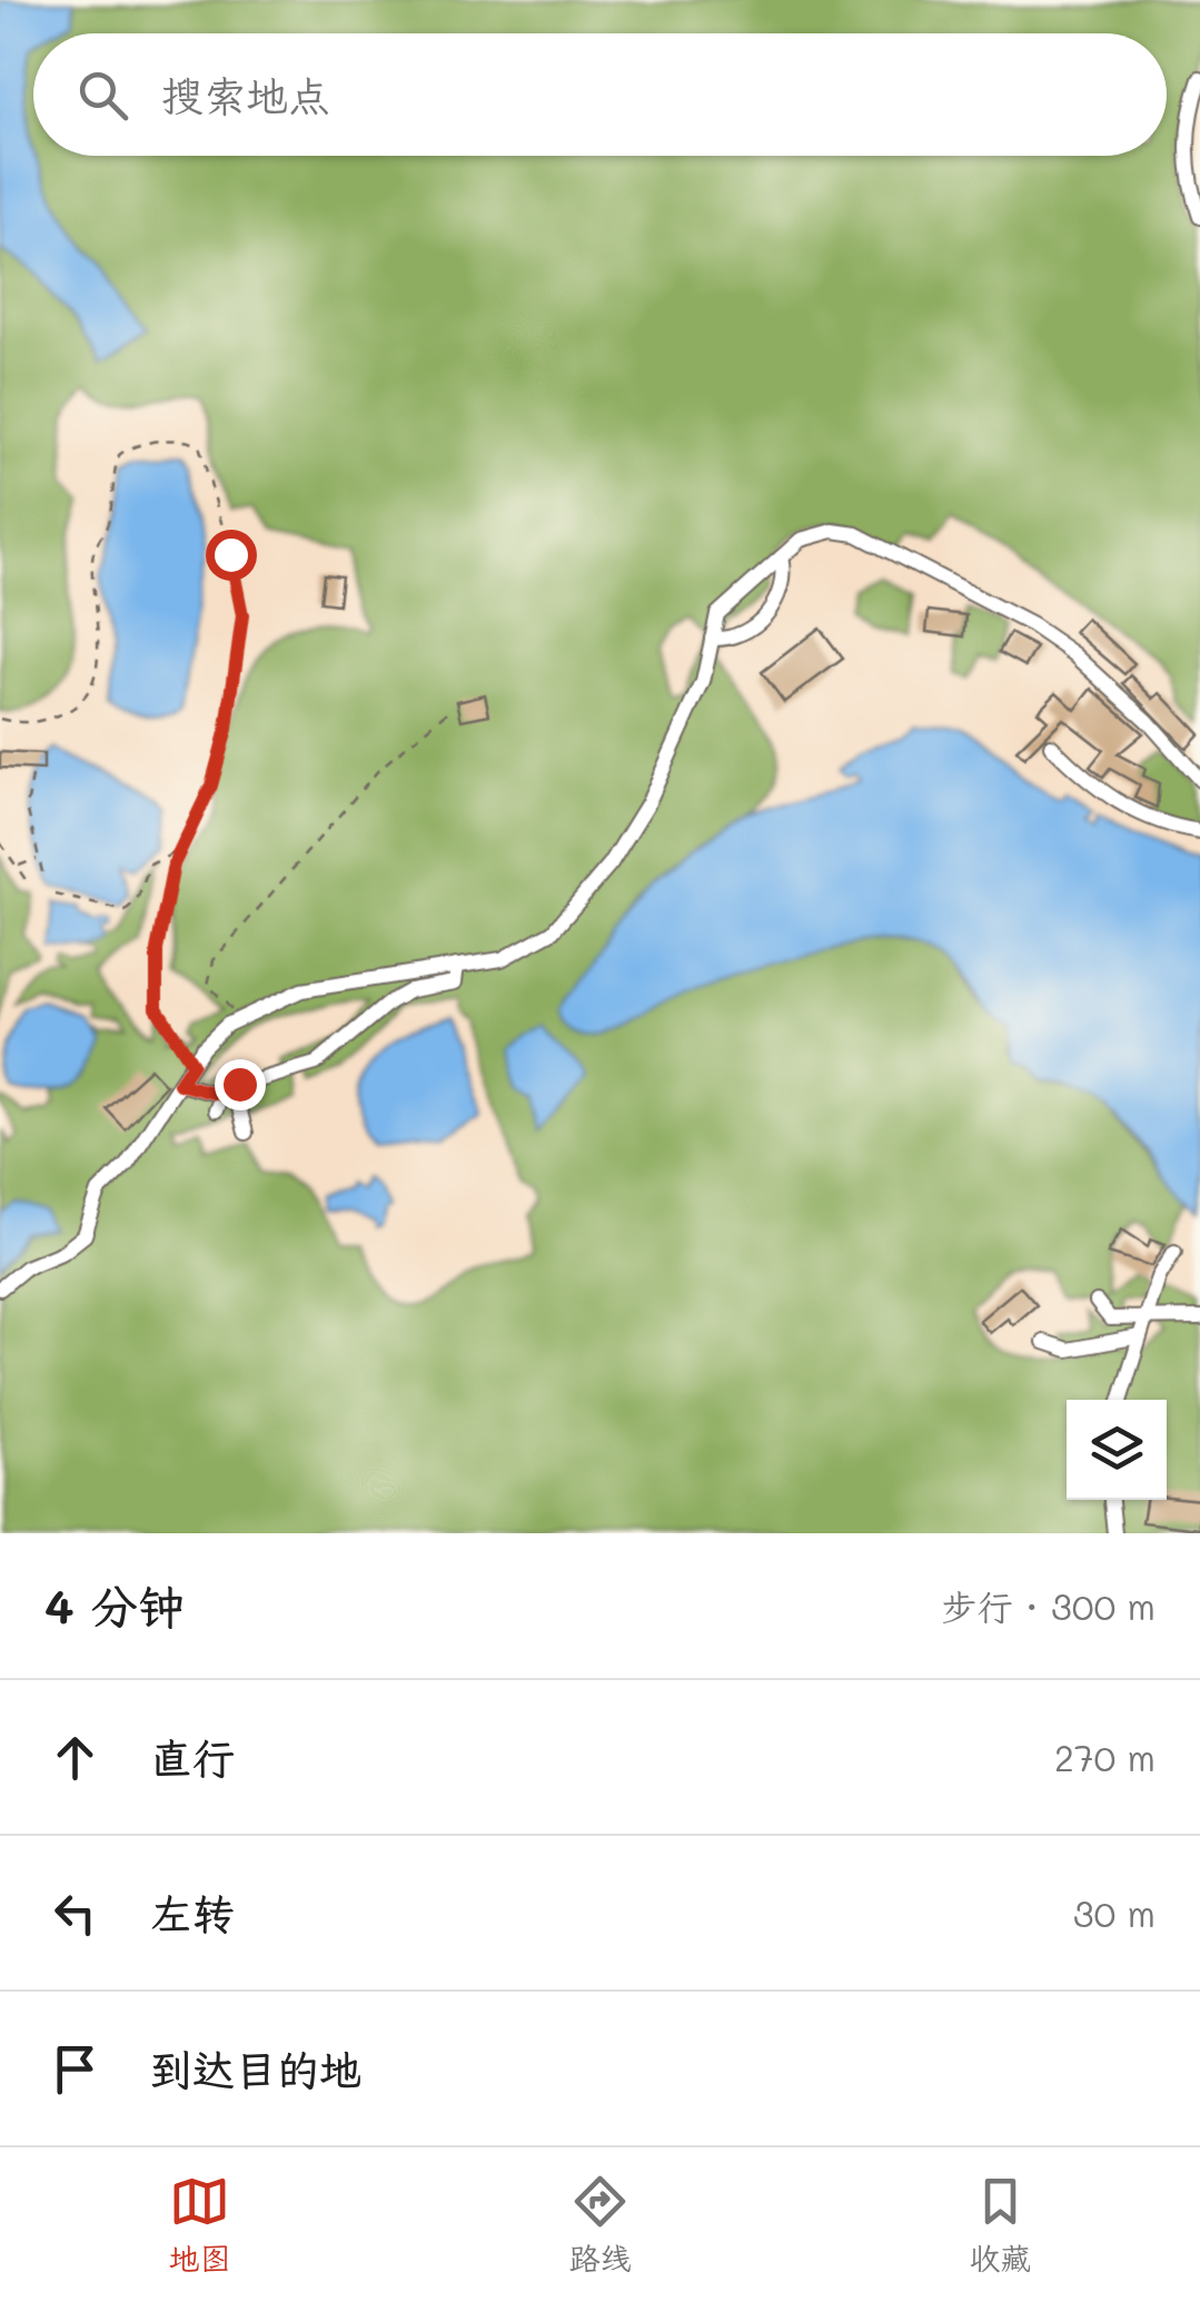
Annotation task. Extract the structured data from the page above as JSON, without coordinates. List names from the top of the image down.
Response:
{
  "page": {
    "search": "搜索地点",
    "heading": ["4 分钟", "步行 · 300 m"],
    "list": [
      ["直行", "270 m"],
      ["左转", "30 m"],
      "到达目的地"
    ],
    "nav": ["地图", "路线", "收藏"]
  }
}
